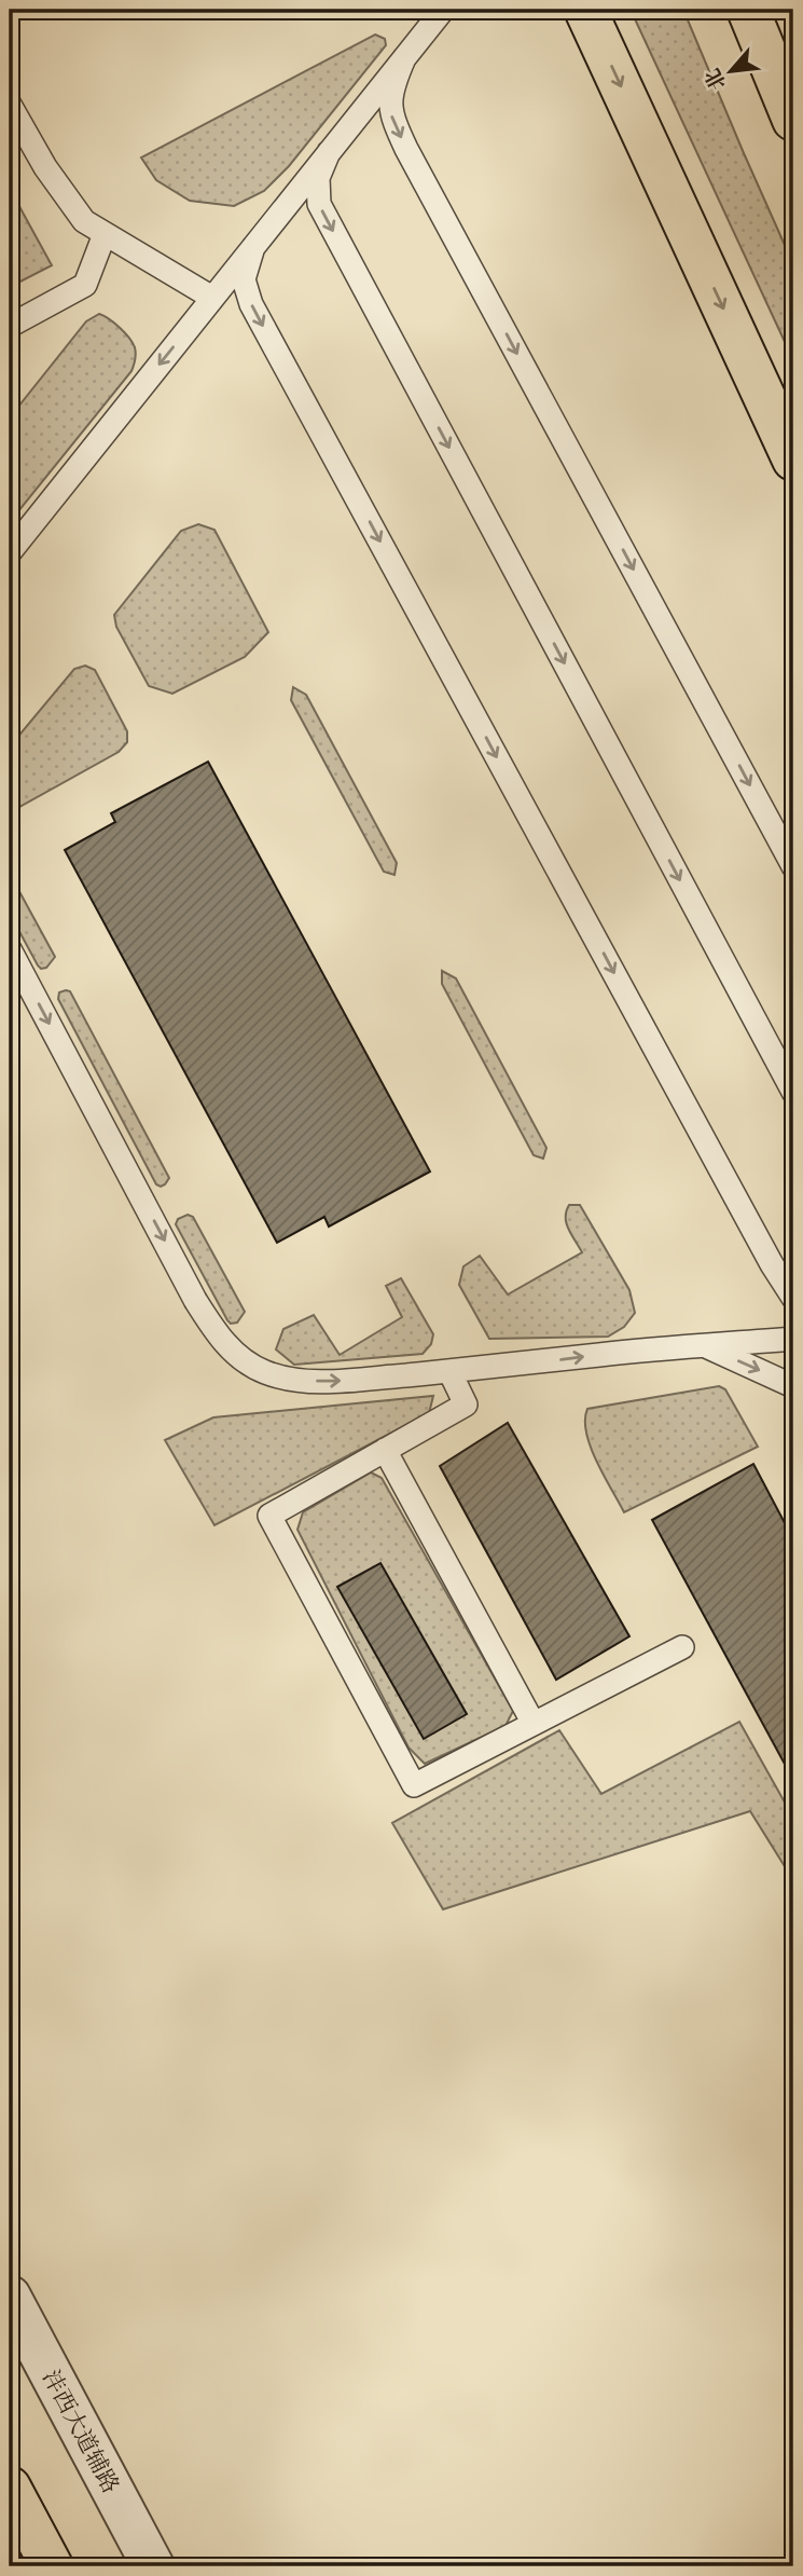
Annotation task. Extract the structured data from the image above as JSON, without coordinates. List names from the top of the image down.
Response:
{
  "streets": {
    "street": ["沣西大道辅路"]
  },
  "north": "bottom left"
}
